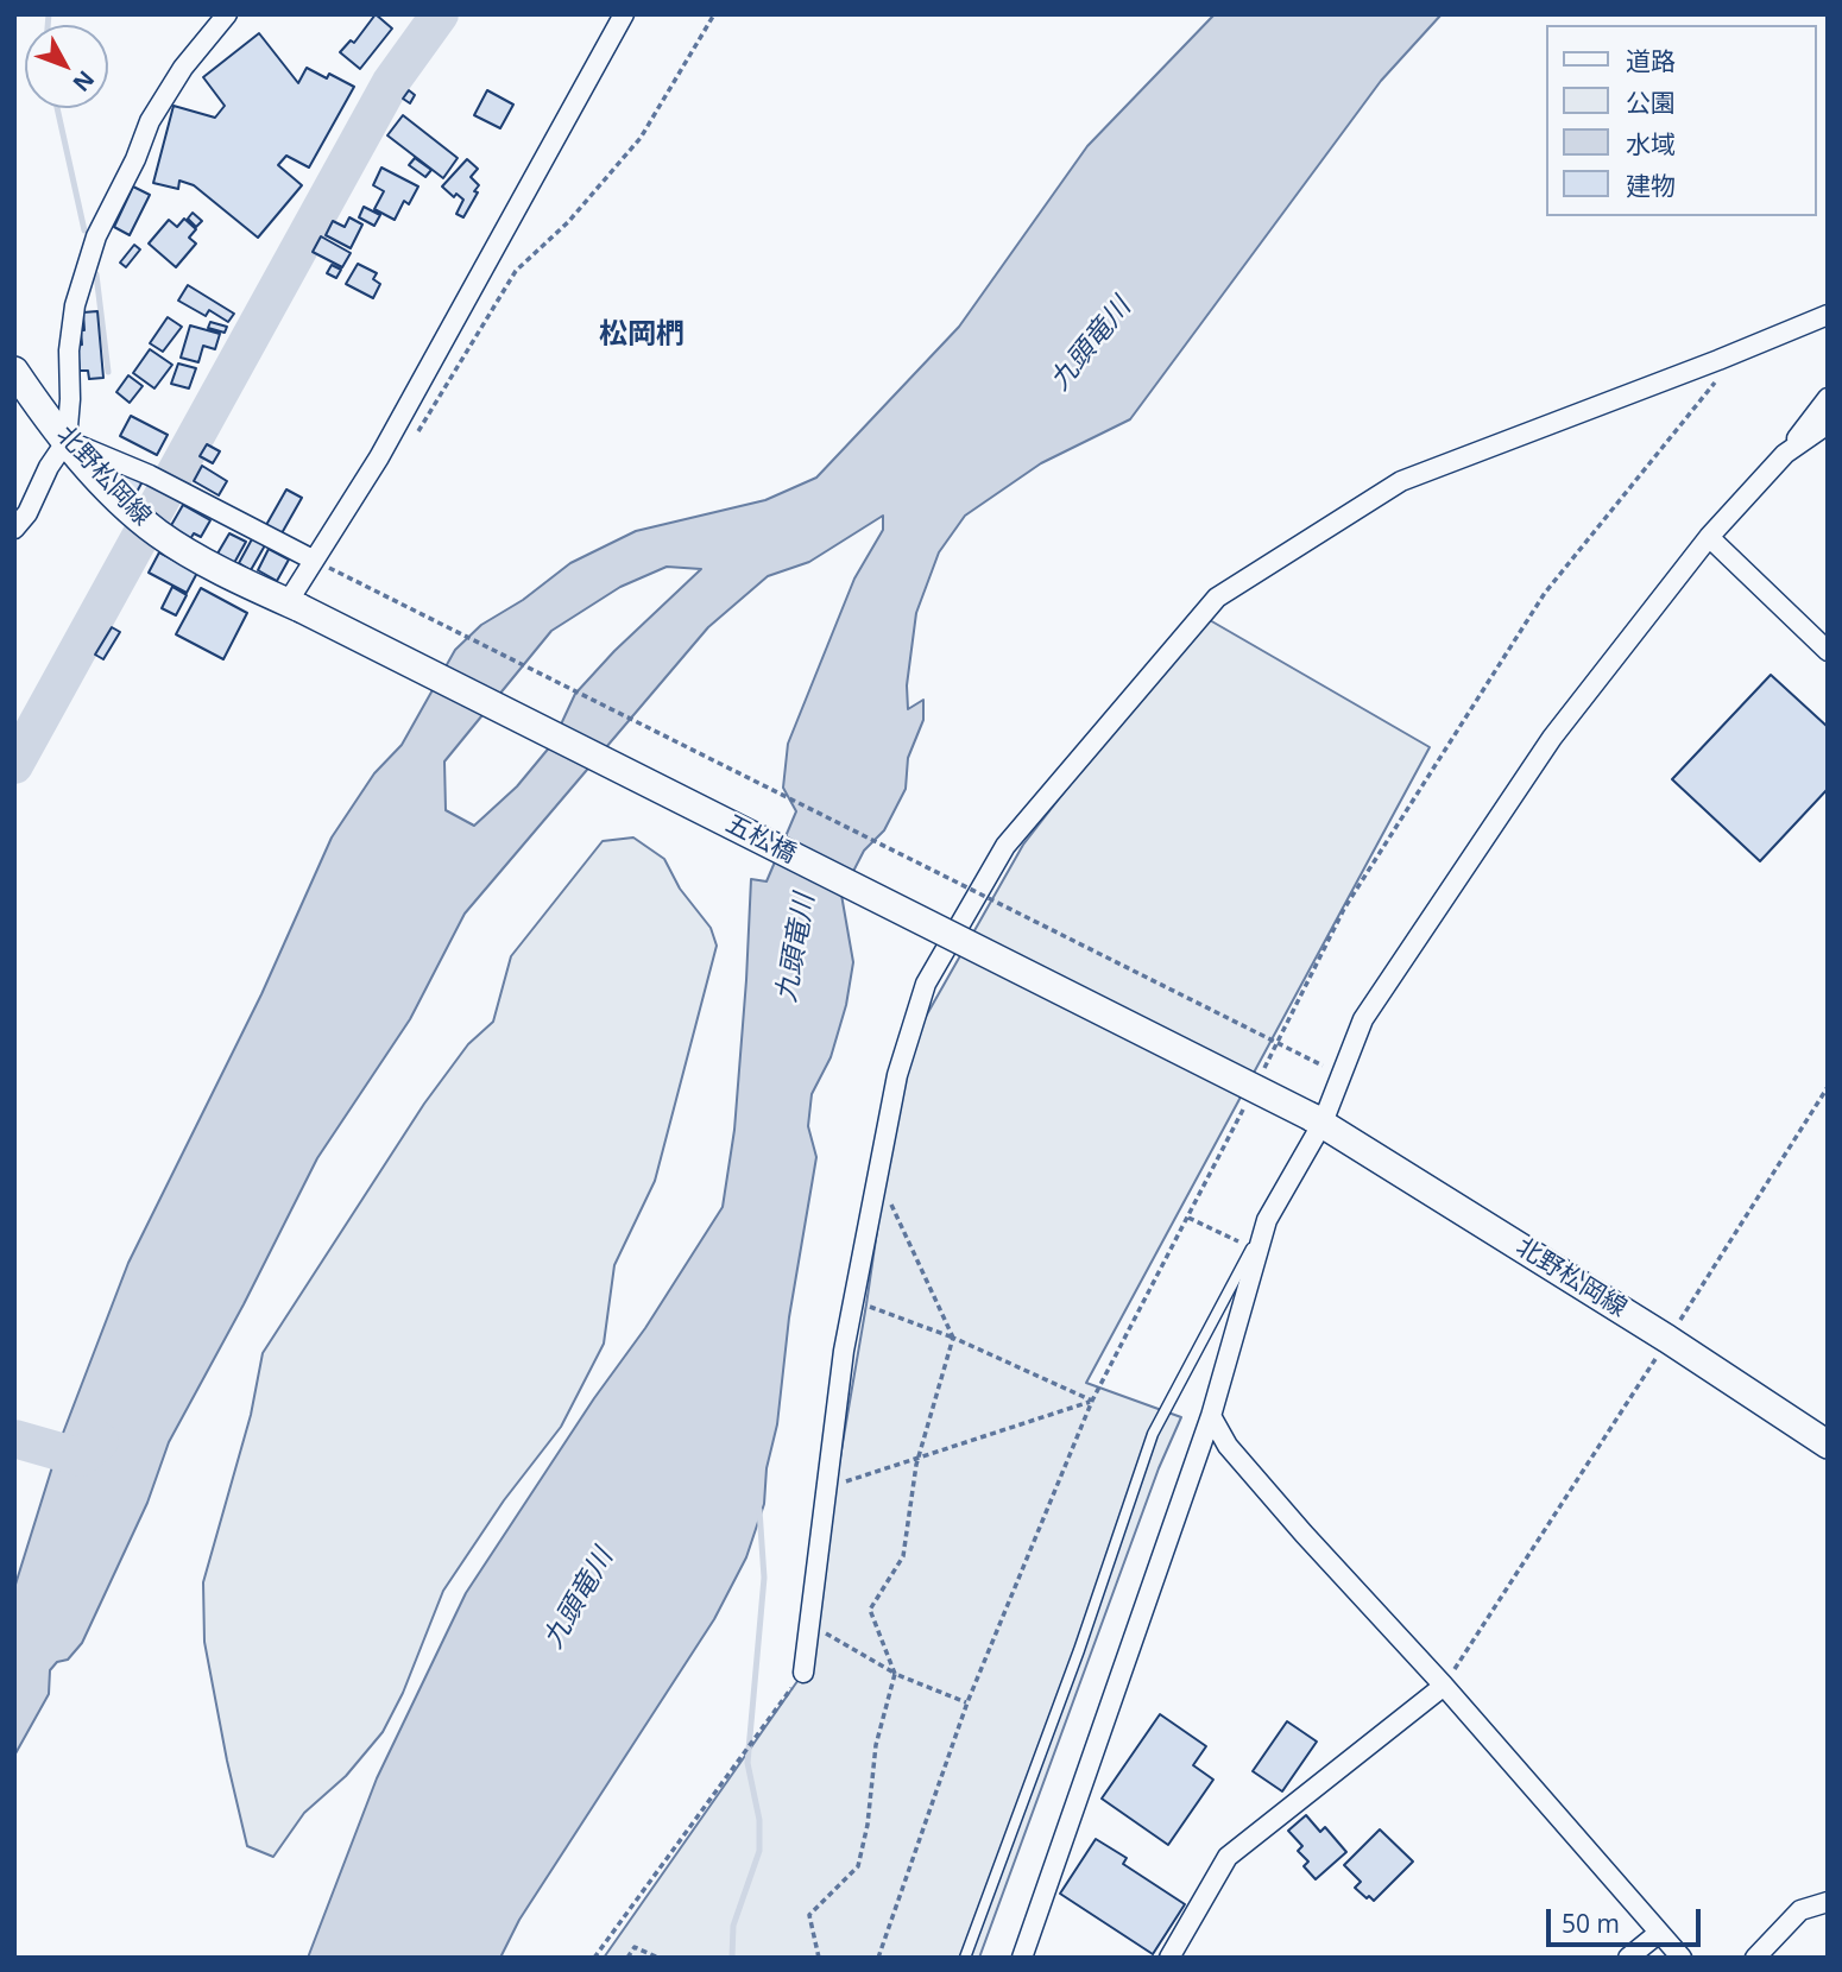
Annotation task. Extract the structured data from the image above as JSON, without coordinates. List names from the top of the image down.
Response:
{
  "streets": {
    "main road": ["北野松岡線", "五松橋"]
  },
  "crossings": [
    ["北野松岡線", "五松橋"]
  ],
  "districts": ["松岡椚"],
  "water": ["九頭竜川"],
  "legend": [
    "道路",
    "公園",
    "水域",
    "建物"
  ],
  "scale_bar": "50 m",
  "north": "bottom right"
}
